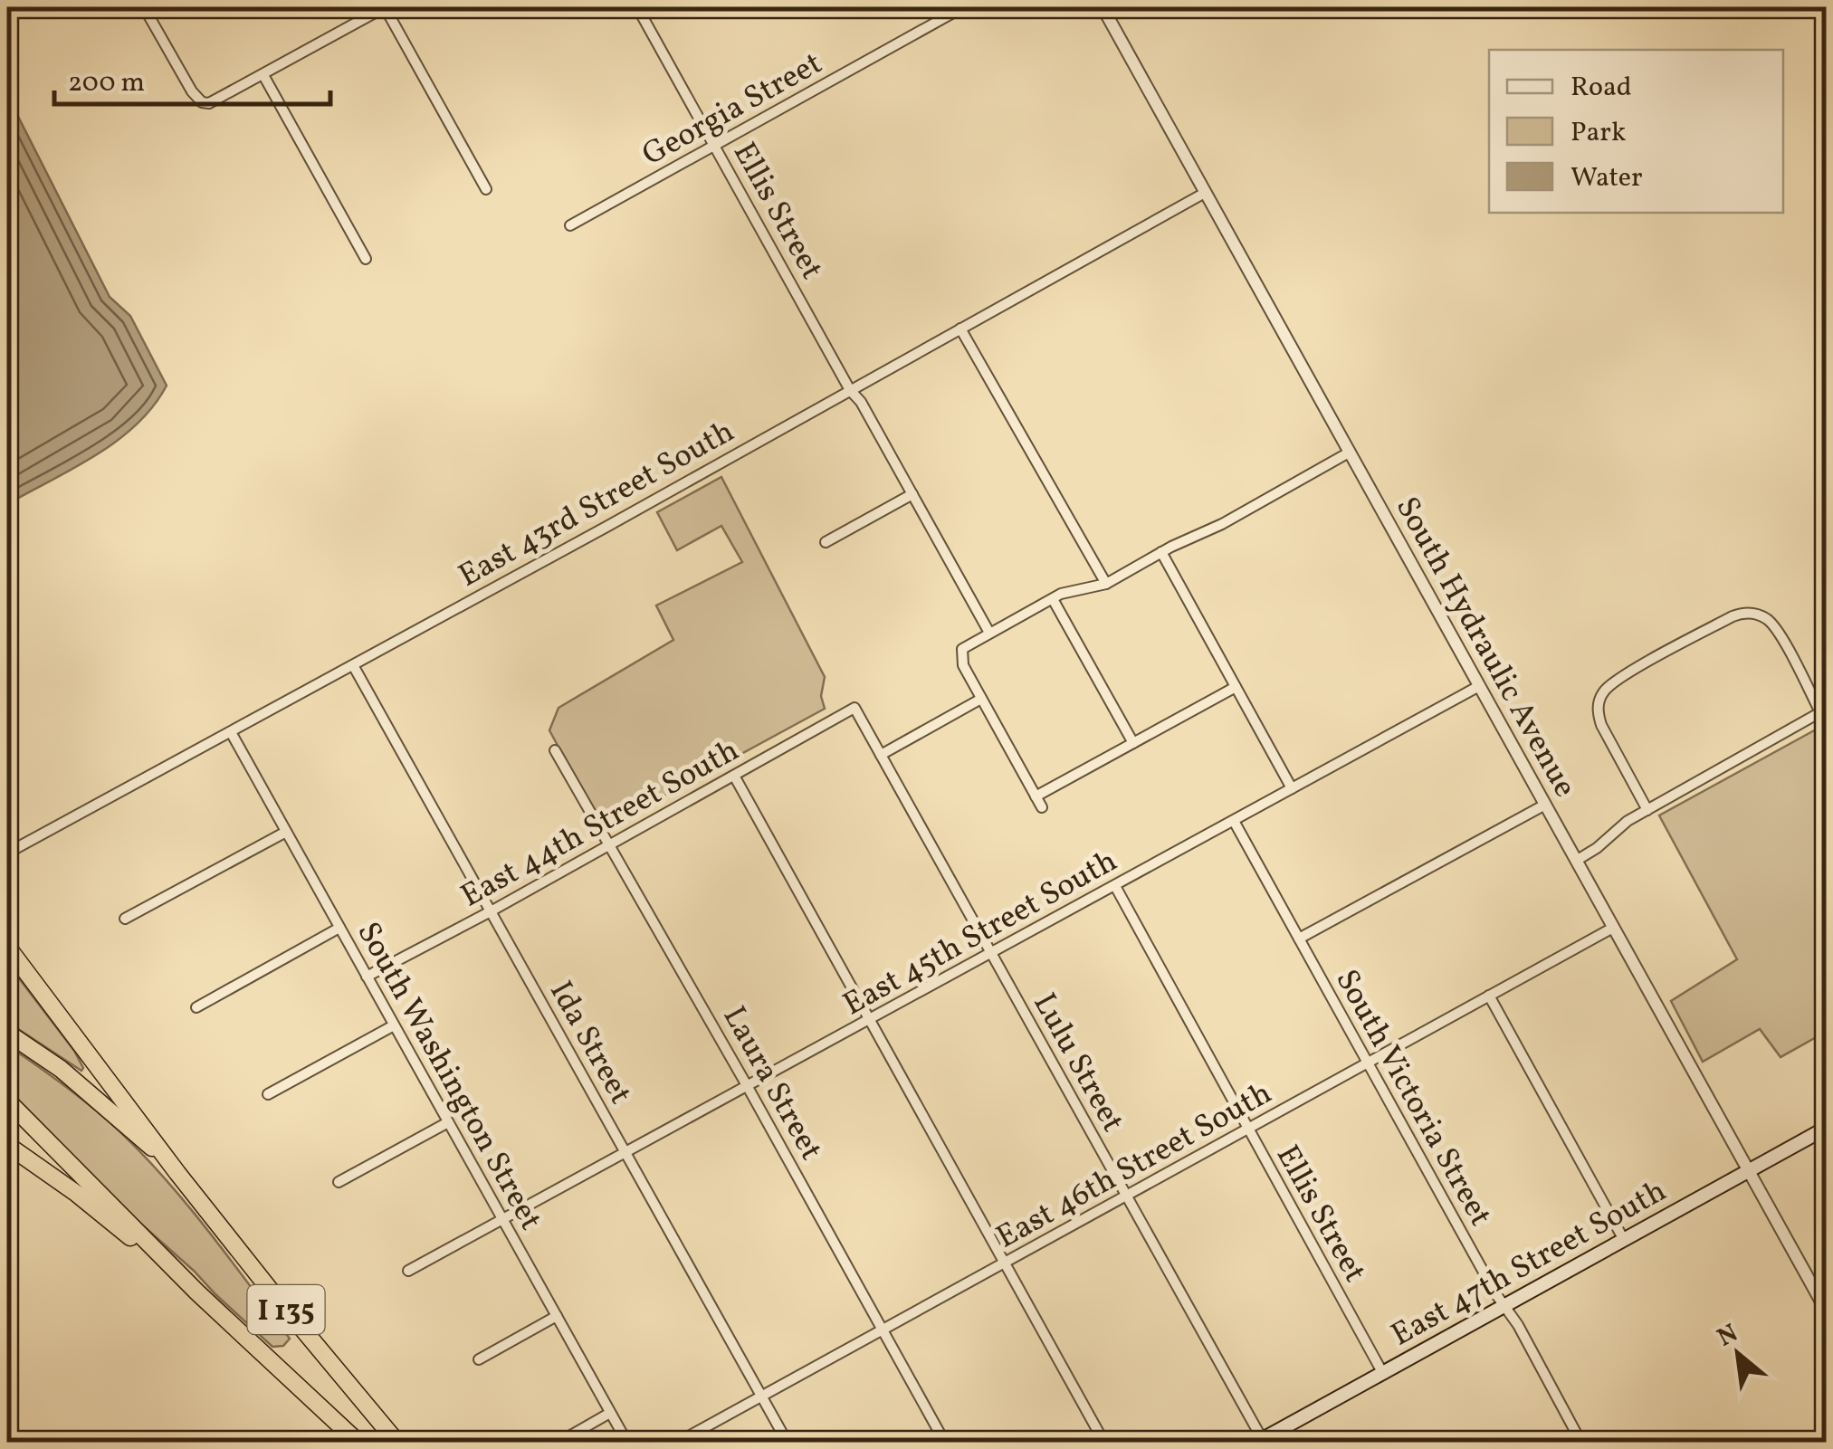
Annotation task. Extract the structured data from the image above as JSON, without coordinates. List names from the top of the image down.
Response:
{
  "streets": {
    "highway": ["I 135"],
    "main road": ["East 47th Street South"],
    "street": [
      "Georgia Street",
      "Ellis Street",
      "East 43rd Street South",
      "South Hydraulic Avenue",
      "East 44th Street South",
      "East 45th Street South",
      "Ida Street",
      "Lulu Street",
      "South Washington Street",
      "Laura Street",
      "South Victoria Street",
      "East 46th Street South"
    ]
  },
  "crossings": [
    ["Georgia Street", "Ellis Street"],
    ["Ellis Street", "East 43rd Street South"],
    ["Ellis Street", "East 45th Street South"],
    ["Ellis Street", "East 46th Street South"],
    ["Ellis Street", "East 47th Street South"],
    ["East 43rd Street South", "South Hydraulic Avenue"],
    ["East 43rd Street South", "Ida Street"],
    ["East 43rd Street South", "South Washington Street"],
    ["South Hydraulic Avenue", "East 45th Street South"],
    ["South Hydraulic Avenue", "East 46th Street South"],
    ["South Hydraulic Avenue", "East 47th Street South"],
    ["East 44th Street South", "Ida Street"],
    ["East 44th Street South", "Lulu Street"],
    ["East 44th Street South", "South Washington Street"],
    ["East 44th Street South", "Laura Street"],
    ["East 45th Street South", "Ida Street"],
    ["East 45th Street South", "Lulu Street"],
    ["East 45th Street South", "South Washington Street"],
    ["East 45th Street South", "Laura Street"],
    ["East 45th Street South", "South Victoria Street"],
    ["Ida Street", "East 46th Street South"],
    ["Lulu Street", "East 46th Street South"],
    ["Lulu Street", "East 47th Street South"],
    ["Laura Street", "East 46th Street South"],
    ["South Victoria Street", "East 46th Street South"],
    ["South Victoria Street", "East 47th Street South"]
  ],
  "legend": ["Road", "Park", "Water"],
  "scale_bar": "200 m",
  "north": "top left"
}
